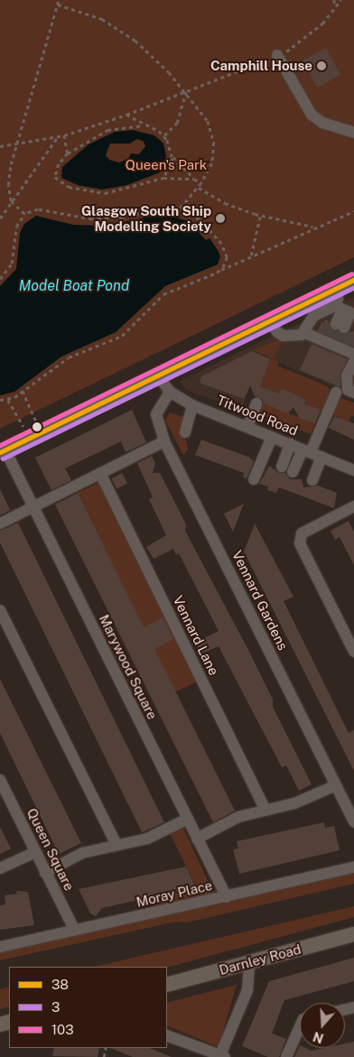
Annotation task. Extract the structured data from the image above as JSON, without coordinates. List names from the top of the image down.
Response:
{
  "streets": {
    "main road": ["Darnley Road"],
    "street": [
      "Titwood Road",
      "Vennard Gardens",
      "Vennard Lane",
      "Marywood Square",
      "Queen Square",
      "Moray Place"
    ]
  },
  "crossings": [
    ["Titwood Road", "Vennard Gardens"],
    ["Marywood Square", "Moray Place"],
    ["Queen Square", "Moray Place"]
  ],
  "water": ["Model Boat Pond"],
  "parks": ["Queen's Park"],
  "places": ["Camphill House", "Glasgow South Ship Modelling Society"],
  "lines": ["transit line 103", "transit line 38", "transit line 3"],
  "legend": ["38", "3", "103"],
  "north": "bottom"
}
